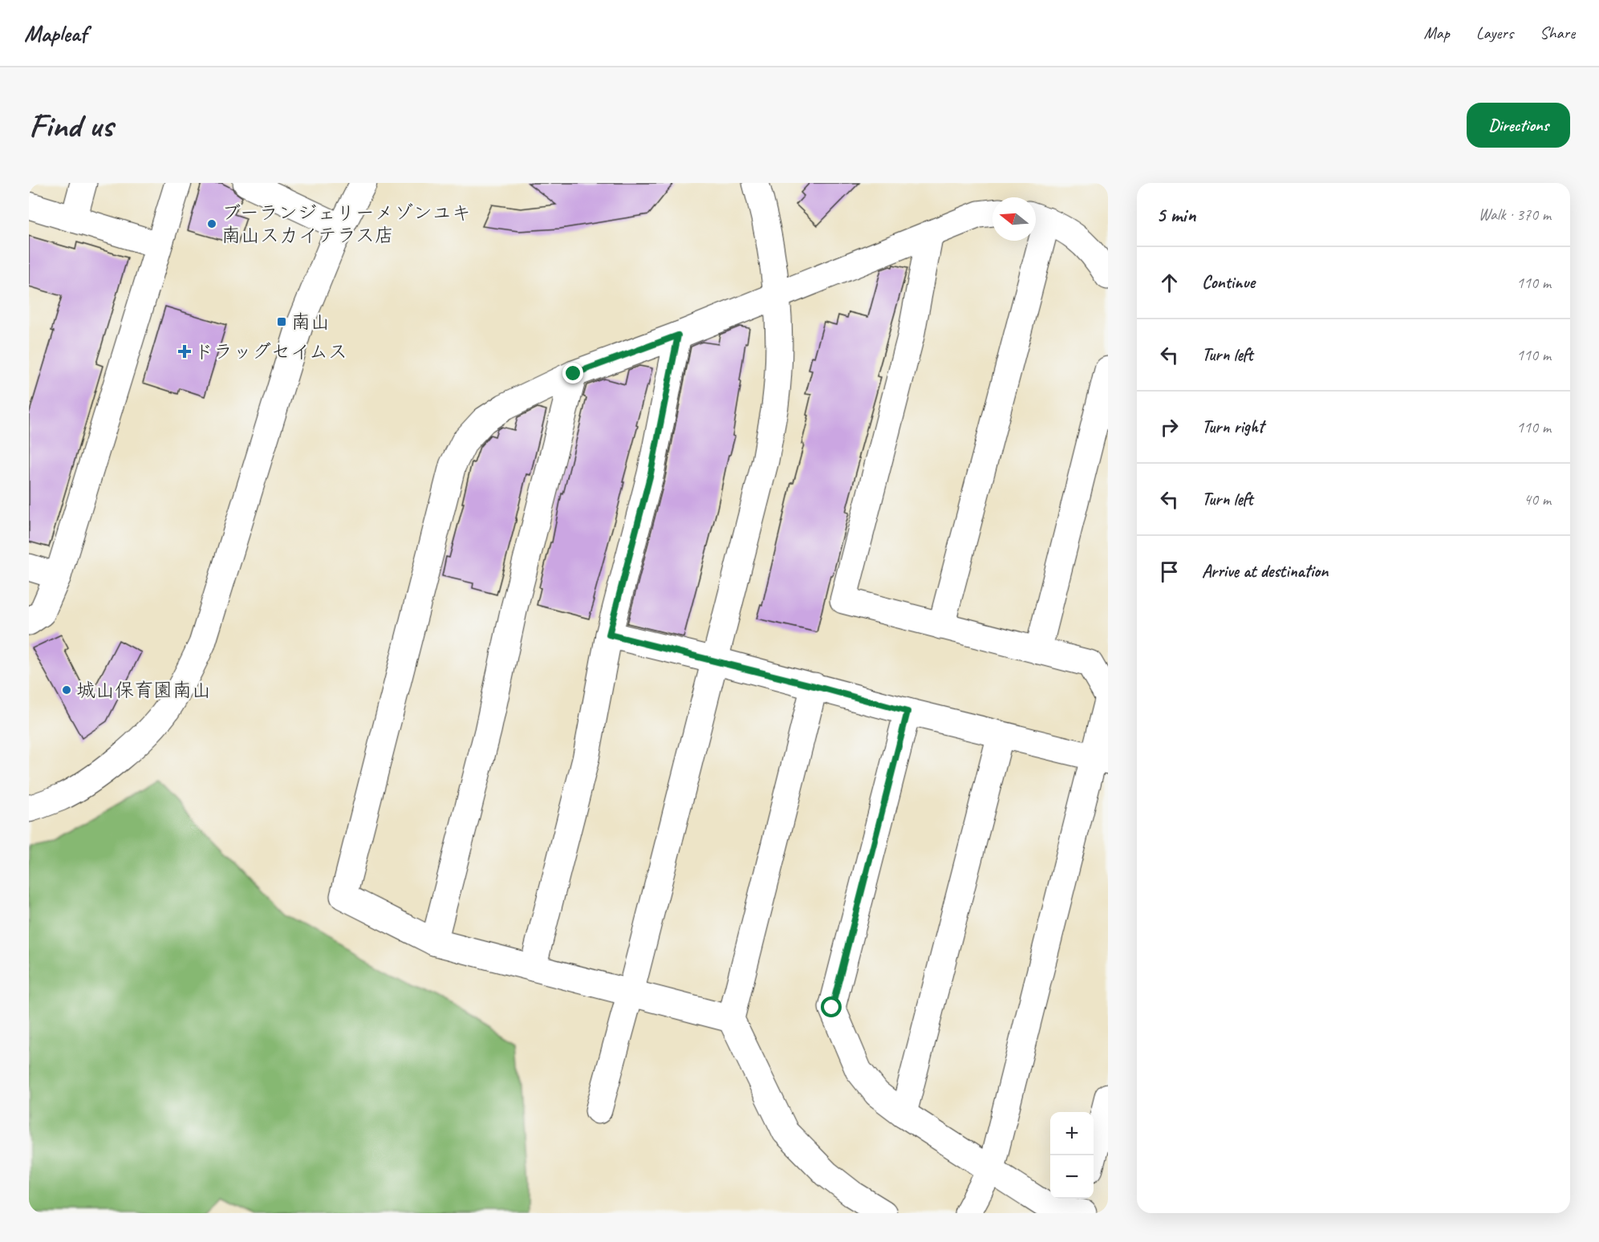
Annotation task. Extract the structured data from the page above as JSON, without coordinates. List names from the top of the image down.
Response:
{
  "places": {
    "other": ["ブーランジェリーメゾンユキ 南山スカイテラス店", "城山保育園南山"],
    "transit": ["南山"],
    "health": ["ドラッグセイムス"]
  },
  "north": "left",
  "page": {
    "header": "Mapleaf",
    "nav": ["Map", "Layers", "Share"],
    "buttons": "Directions",
    "title": "Find us",
    "heading": ["5 min", "Walk · 370 m"],
    "list": [
      ["Continue", "110 m"],
      ["Turn left", "110 m"],
      ["Turn right", "110 m"],
      ["Turn left", "40 m"],
      "Arrive at destination"
    ],
    "map_buttons": ["+", "−"]
  }
}
